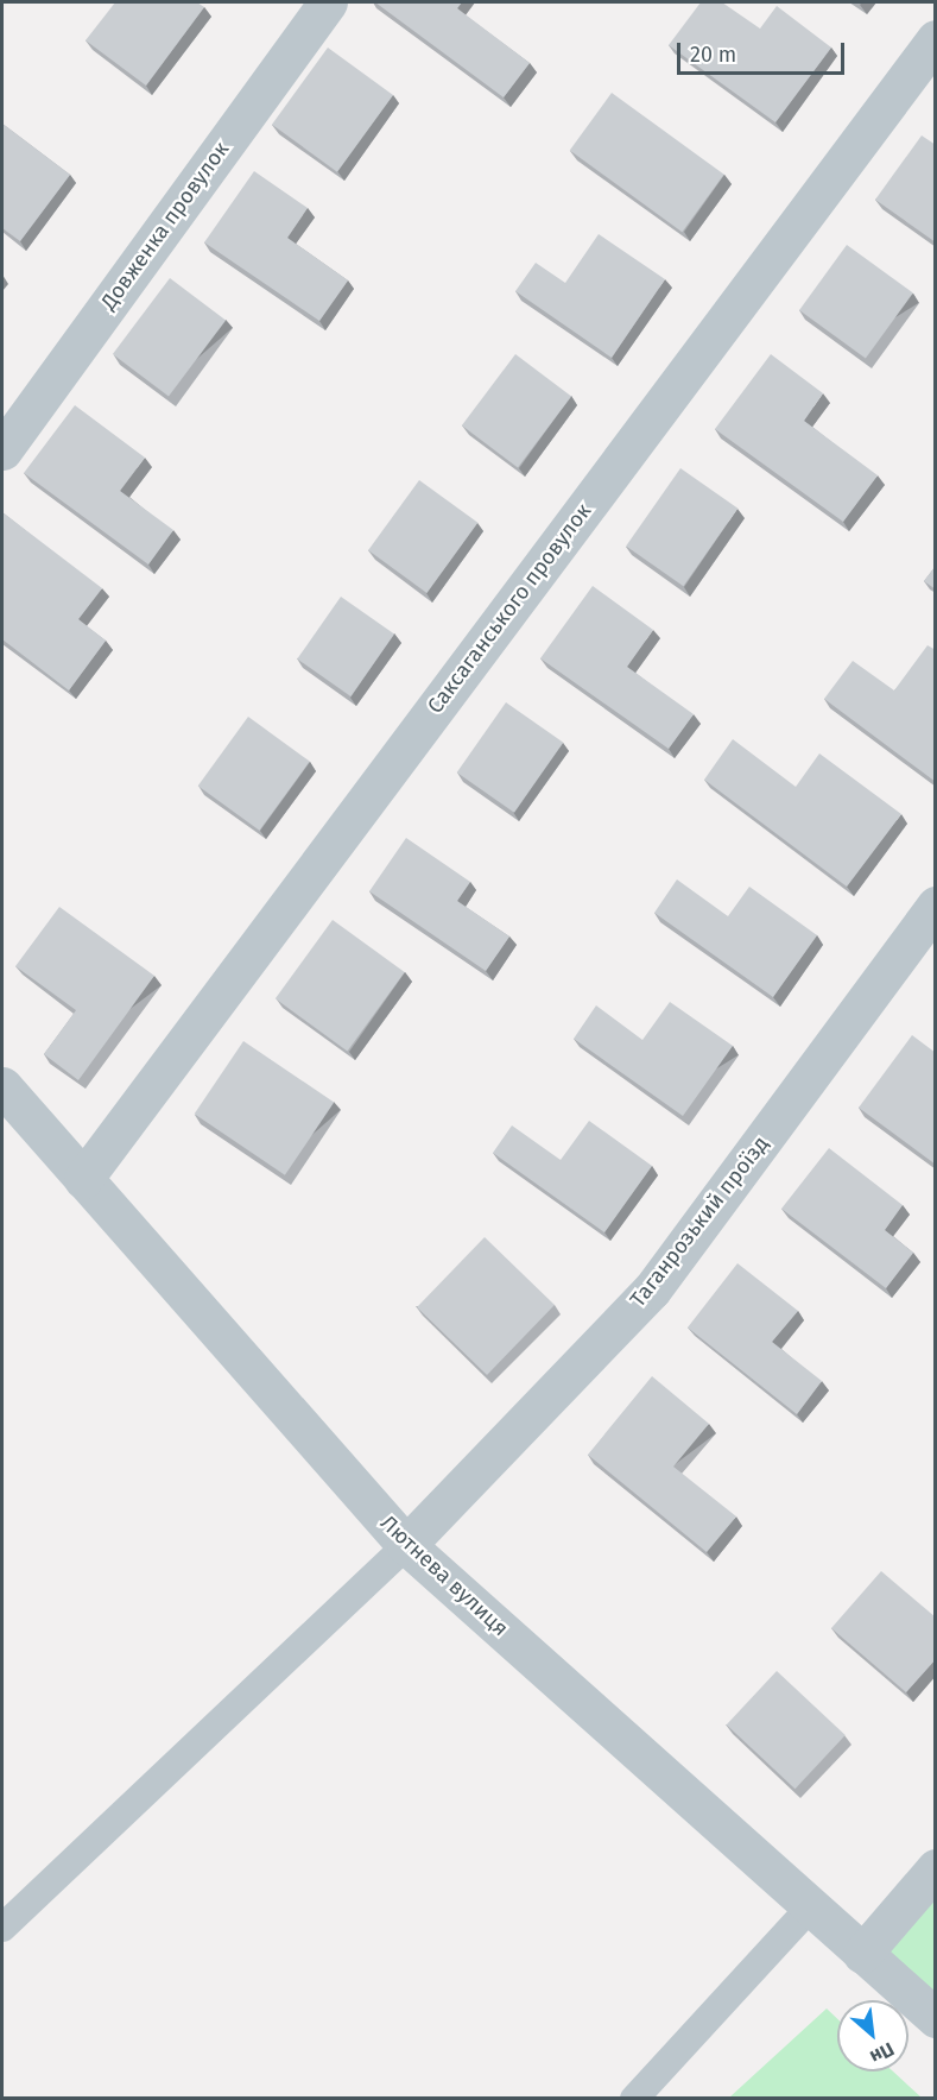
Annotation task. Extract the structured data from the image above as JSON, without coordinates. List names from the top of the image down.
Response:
{
  "streets": {
    "street": [
      "Довженка провулок",
      "Саксаганського провулок",
      "Таганрозький проїзд",
      "Лютнева вулиця"
    ]
  },
  "crossings": [
    ["Саксаганського провулок", "Лютнева вулиця"],
    ["Таганрозький проїзд", "Лютнева вулиця"]
  ],
  "scale_bar": "20 m",
  "north": "bottom right"
}
